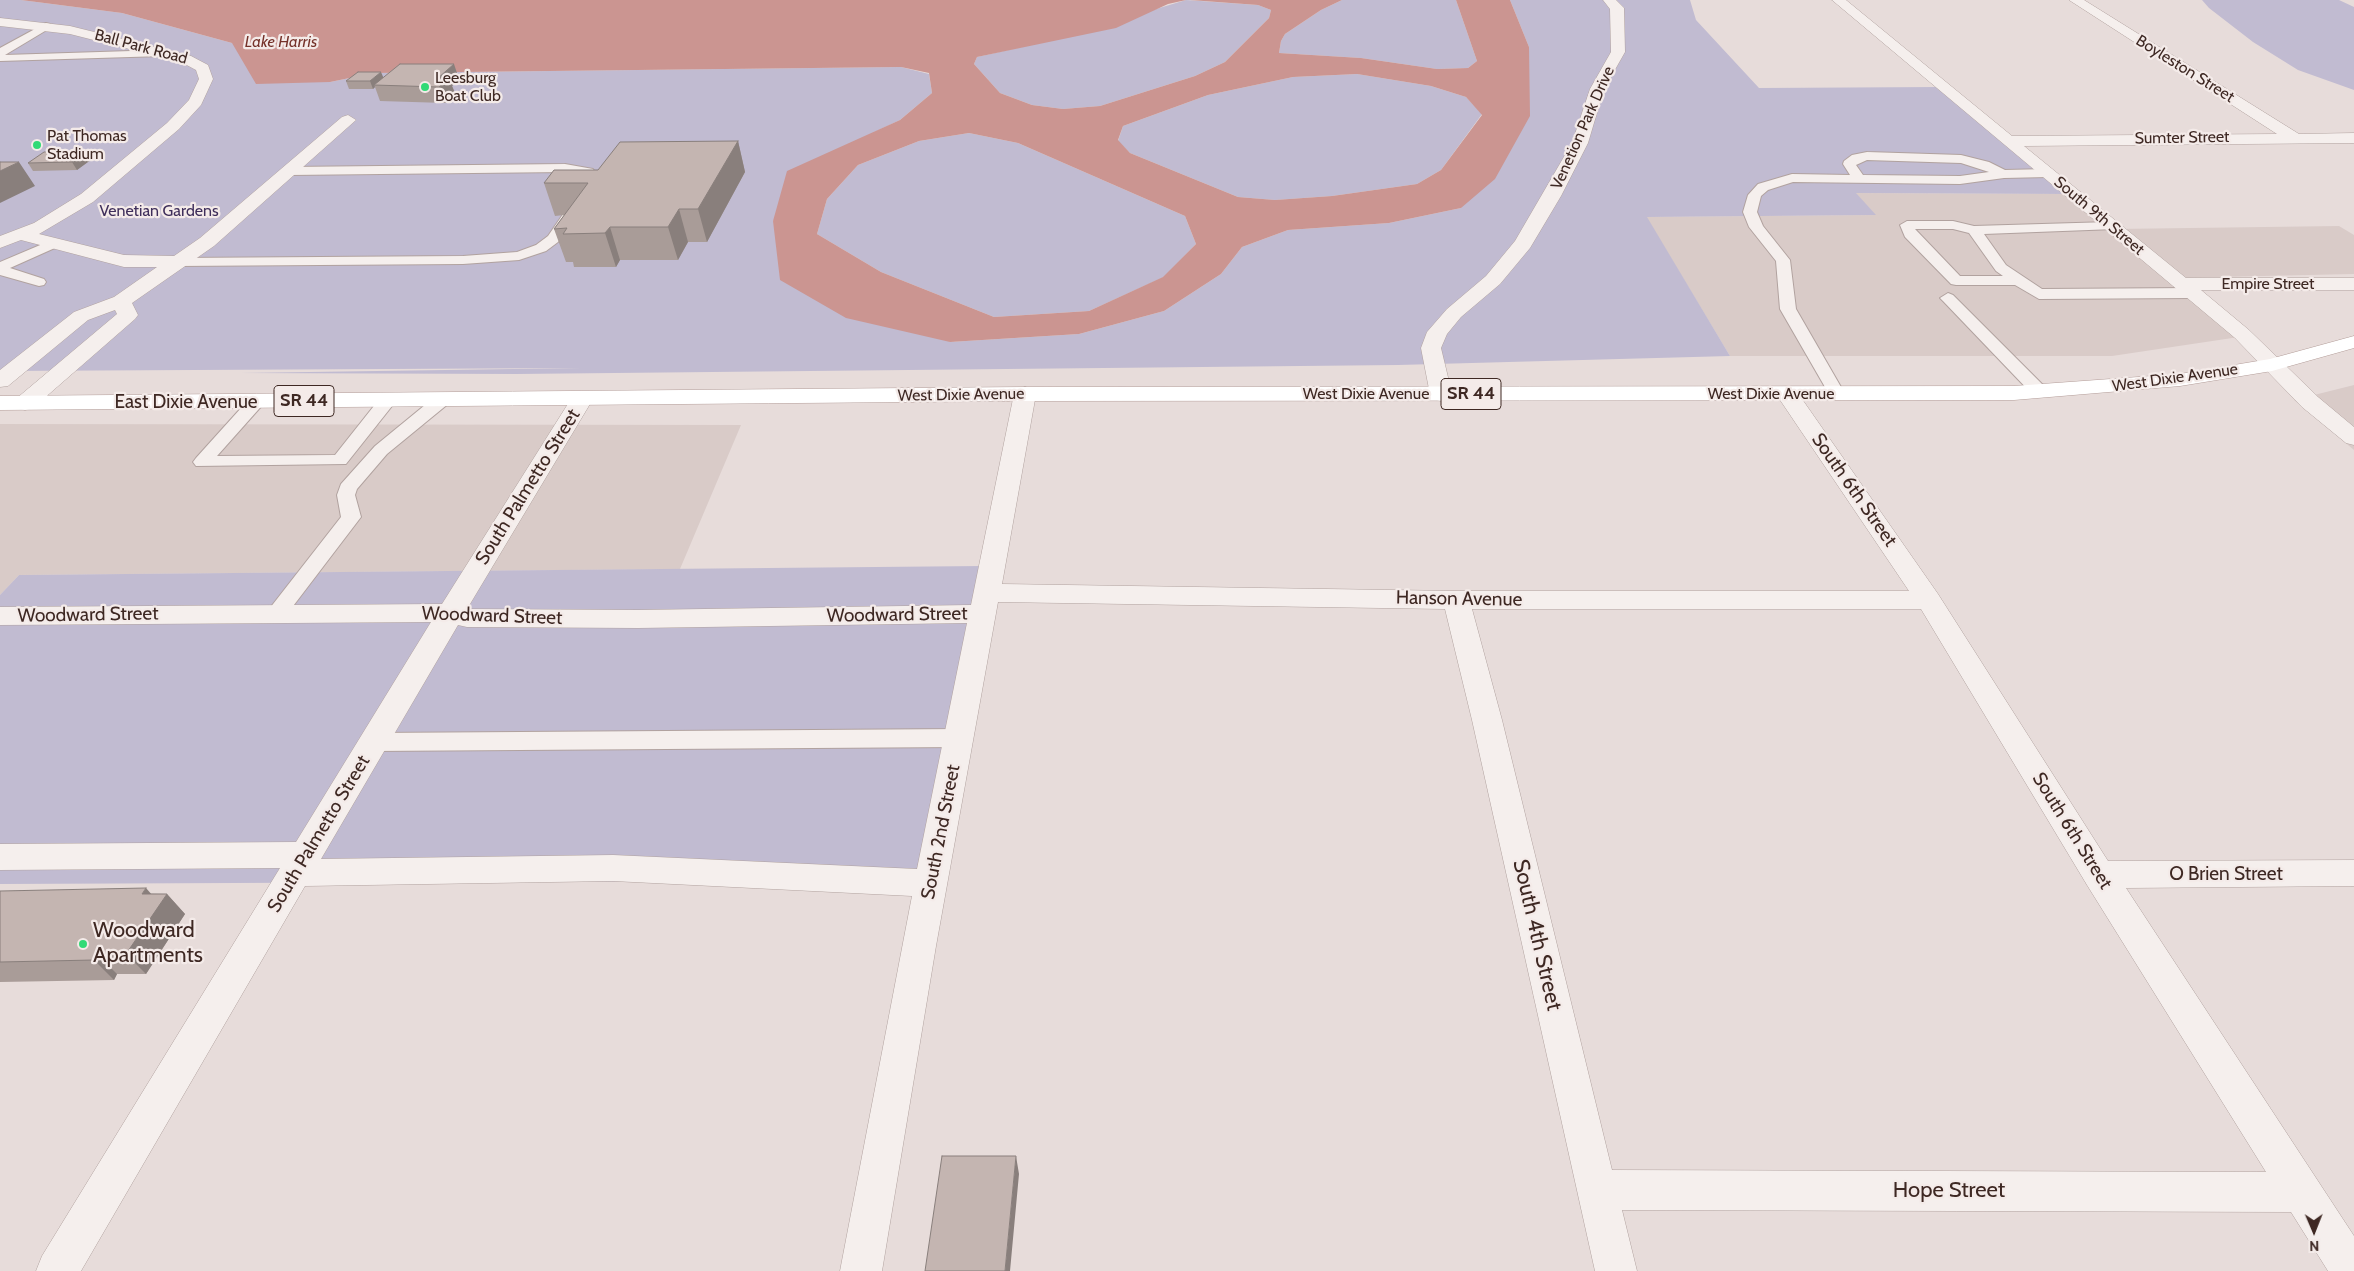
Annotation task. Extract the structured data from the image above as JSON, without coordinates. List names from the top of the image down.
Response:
{
  "streets": {
    "main road": ["West Dixie Avenue", "SR 44", "East Dixie Avenue"],
    "street": [
      "Ball Park Road",
      "Boyleston Street",
      "Venetion Park Drive",
      "Sumter Street",
      "South 9th Street",
      "Empire Street",
      "South Palmetto Street",
      "South 6th Street",
      "Hanson Avenue",
      "Woodward Street",
      "South 2nd Street",
      "O Brien Street",
      "South 4th Street",
      "Hope Street"
    ]
  },
  "crossings": [
    ["Boyleston Street", "Sumter Street"],
    ["Venetion Park Drive", "West Dixie Avenue"],
    ["Sumter Street", "South 9th Street"],
    ["South 9th Street", "Empire Street"],
    ["South 9th Street", "West Dixie Avenue"],
    ["West Dixie Avenue", "East Dixie Avenue"],
    ["West Dixie Avenue", "South Palmetto Street"],
    ["West Dixie Avenue", "South 6th Street"],
    ["West Dixie Avenue", "South 2nd Street"],
    ["East Dixie Avenue", "South Palmetto Street"],
    ["South Palmetto Street", "Woodward Street"],
    ["South 6th Street", "Hanson Avenue"],
    ["South 6th Street", "O Brien Street"],
    ["South 6th Street", "Hope Street"],
    ["Hanson Avenue", "Woodward Street"],
    ["Hanson Avenue", "South 2nd Street"],
    ["Hanson Avenue", "South 4th Street"],
    ["Woodward Street", "South 2nd Street"],
    ["South 4th Street", "Hope Street"]
  ],
  "water": ["Lake Harris"],
  "parks": ["Venetian Gardens"],
  "places": ["Leesburg Boat Club", "Pat Thomas Stadium", "Woodward Apartments"],
  "north": "bottom"
}
